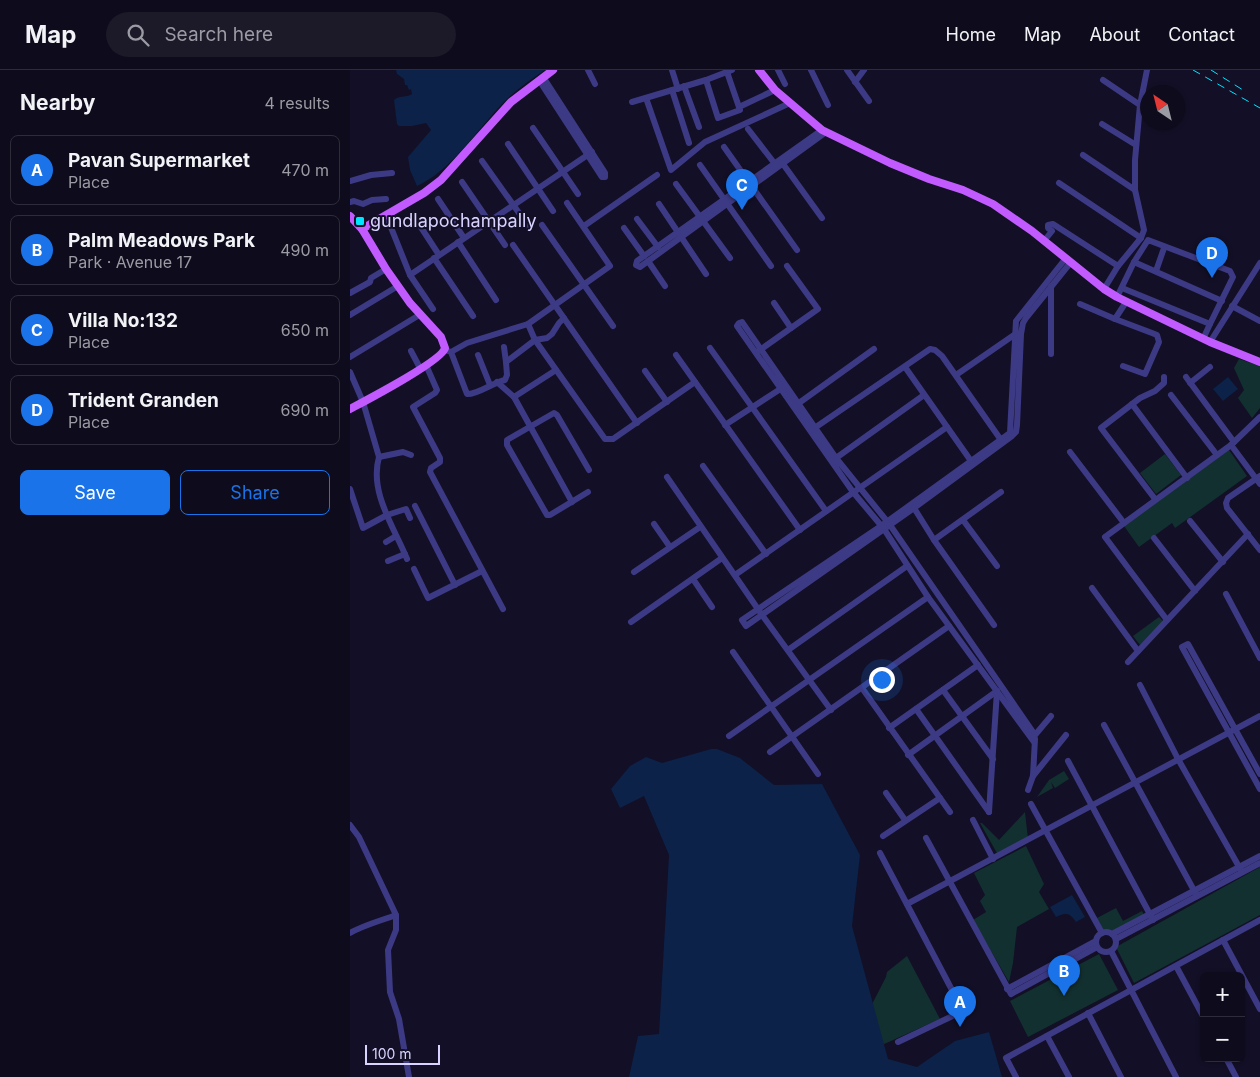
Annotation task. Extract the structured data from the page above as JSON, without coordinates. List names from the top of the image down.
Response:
{
  "places": {
    "transit": ["gundlapochampally"]
  },
  "scale_bar": "100 m",
  "north": "top left",
  "page": {
    "header": "Map",
    "search": "Search here",
    "nav": [
      "Home",
      "Map",
      "About",
      "Contact"
    ],
    "heading": ["Nearby", "4 results"],
    "list": [
      {
        "mark": "A",
        "name": "Pavan Supermarket",
        "note": "Place",
        "value": "470 m"
      },
      {
        "mark": "B",
        "name": "Palm Meadows Park",
        "note": "Park · Avenue 17",
        "value": "490 m"
      },
      {
        "mark": "C",
        "name": "Villa No:132",
        "note": "Place",
        "value": "650 m"
      },
      {
        "mark": "D",
        "name": "Trident Granden",
        "note": "Place",
        "value": "690 m"
      }
    ],
    "pins": [
      "C",
      "D",
      "B",
      "A"
    ],
    "buttons": ["Save", "Share"],
    "map_buttons": ["+", "−"],
    "scale": "100 m"
  }
}
